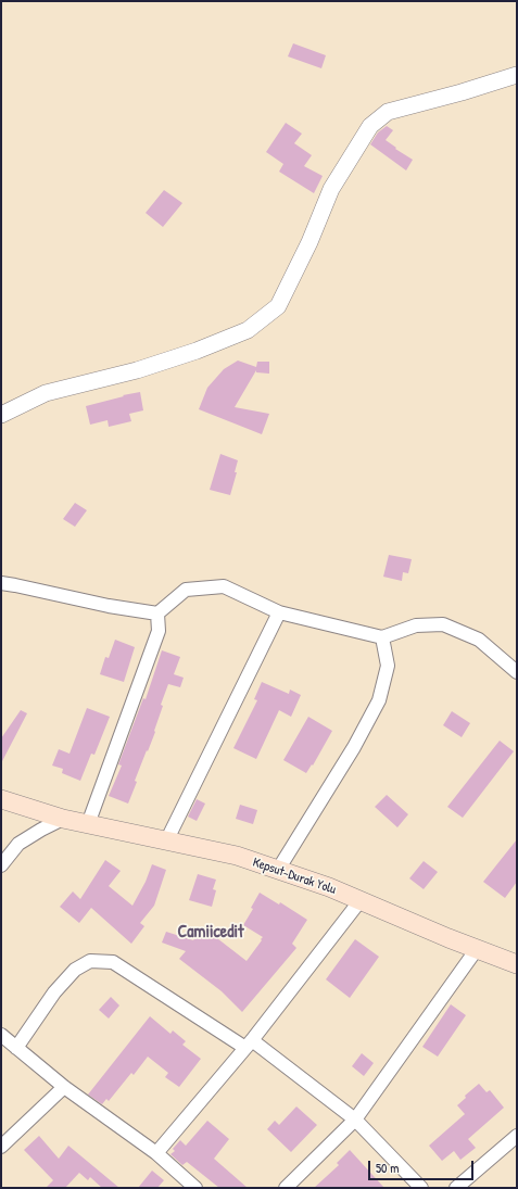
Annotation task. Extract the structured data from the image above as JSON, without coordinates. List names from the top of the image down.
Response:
{
  "streets": {
    "main road": ["Kepsut-Durak Yolu"]
  },
  "districts": ["Camiicedit"],
  "scale_bar": "50 m"
}
